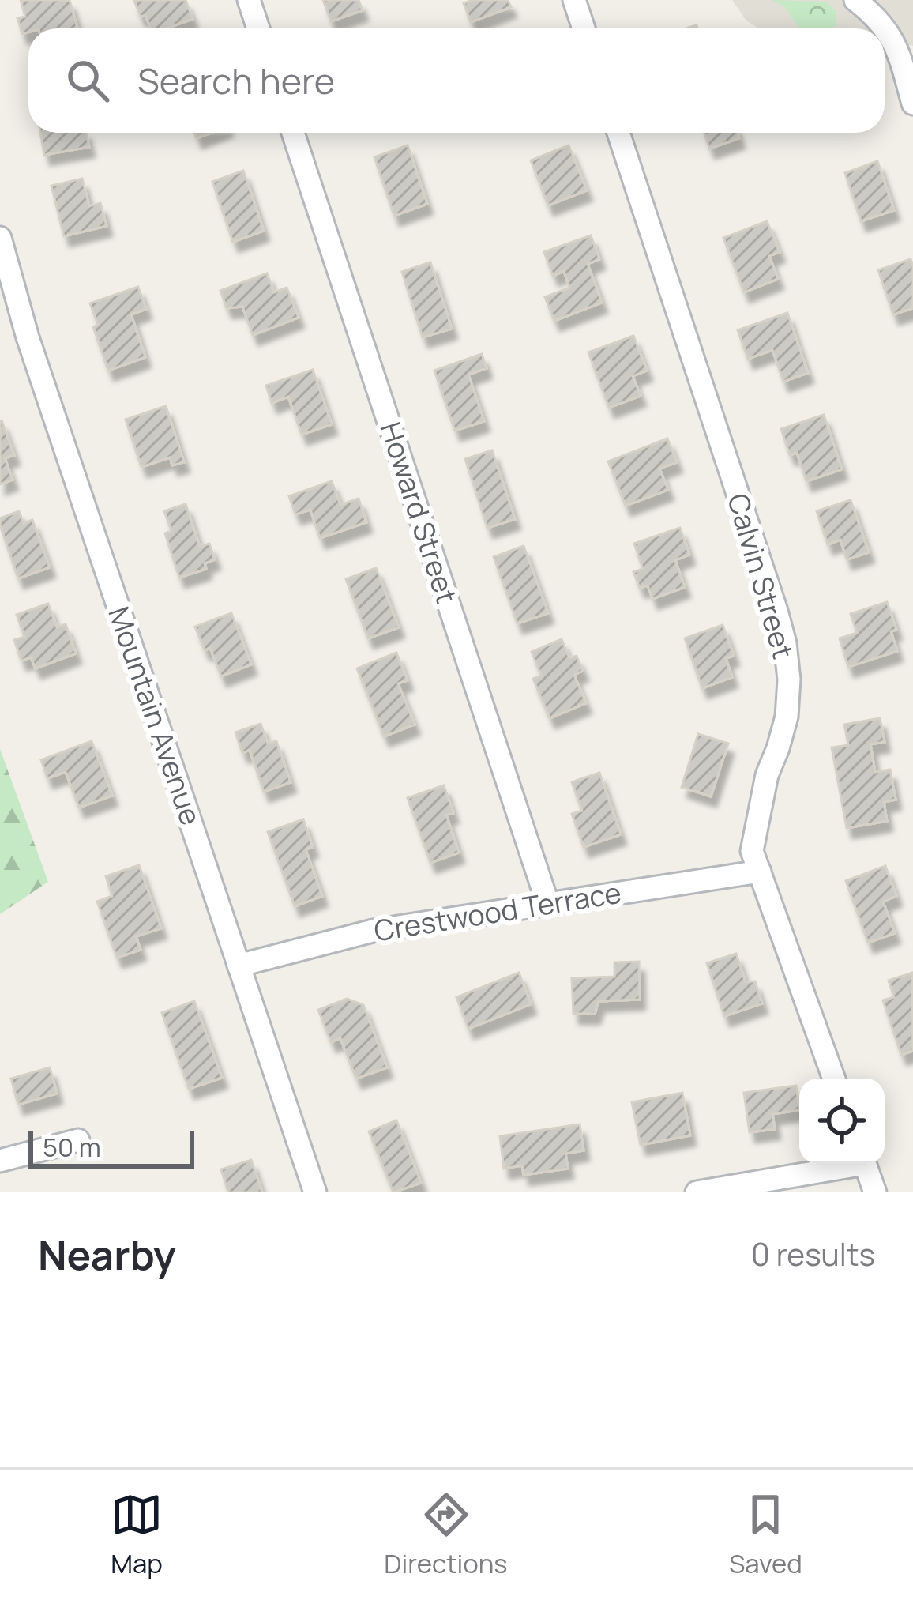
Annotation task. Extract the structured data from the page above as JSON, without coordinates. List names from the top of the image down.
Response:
{
  "streets": {
    "street": [
      "Howard Street",
      "Calvin Street",
      "Mountain Avenue",
      "Crestwood Terrace"
    ]
  },
  "crossings": [
    ["Howard Street", "Crestwood Terrace"],
    ["Calvin Street", "Crestwood Terrace"],
    ["Mountain Avenue", "Crestwood Terrace"]
  ],
  "scale_bar": "50 m",
  "page": {
    "search": "Search here",
    "scale": "50 m",
    "heading": ["Nearby", "0 results"],
    "nav": ["Map", "Directions", "Saved"]
  }
}
